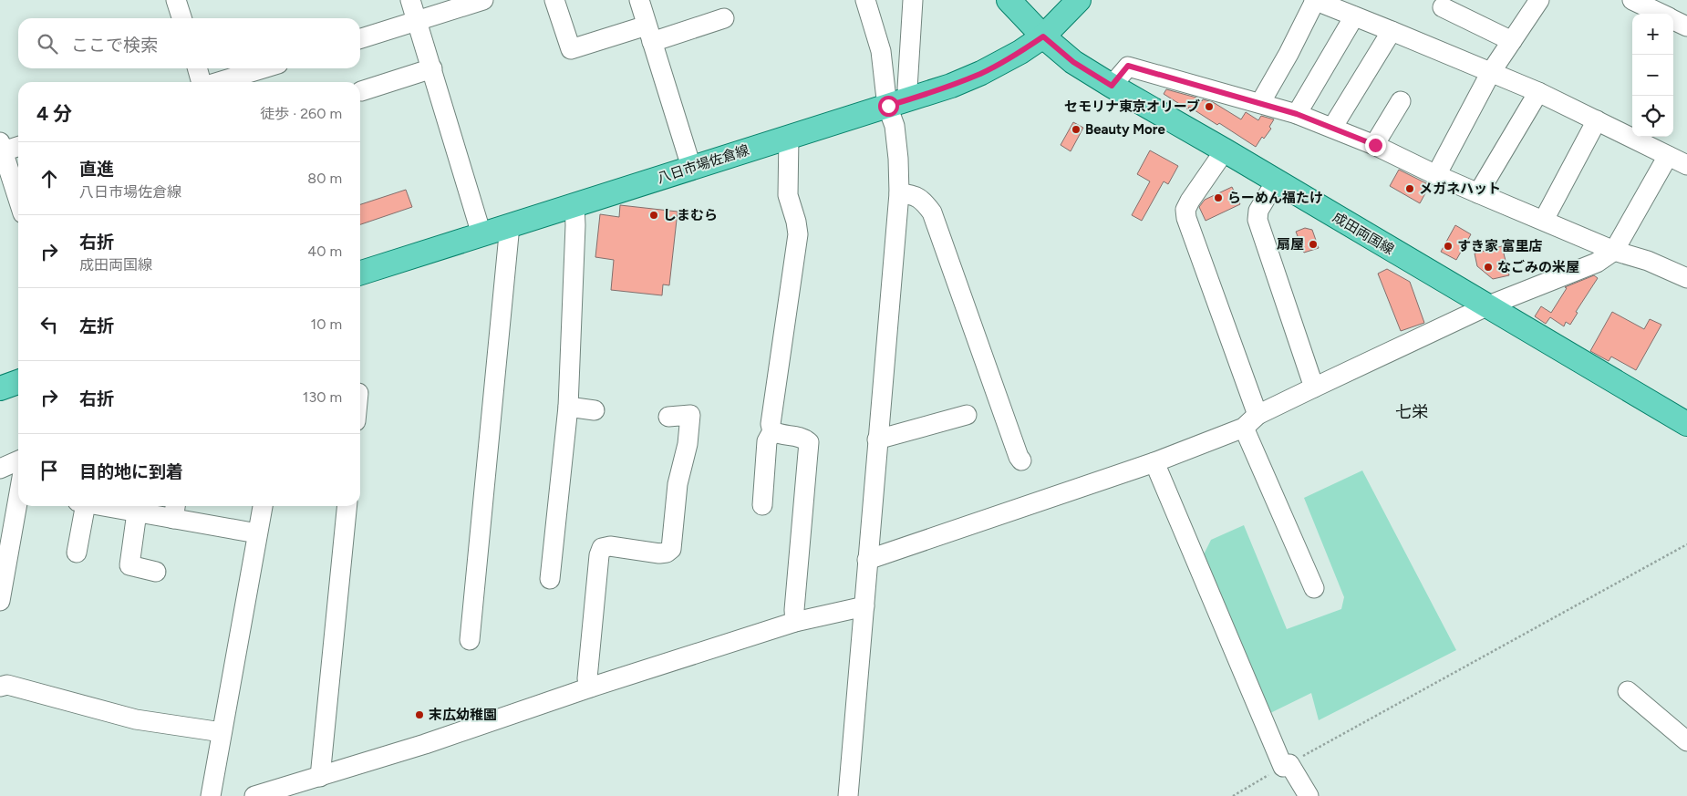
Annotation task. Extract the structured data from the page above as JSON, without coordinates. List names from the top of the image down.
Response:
{
  "streets": {
    "main road": ["八日市場佐倉線", "成田両国線"]
  },
  "crossings": [
    ["八日市場佐倉線", "成田両国線"]
  ],
  "districts": ["七栄"],
  "places": [
    "セモリナ東京オリーブ",
    "Beauty More",
    "メガネハット",
    "らーめん福たけ",
    "しまむら",
    "扇屋",
    "すき家 富里店",
    "なごみの米屋",
    "末広幼稚園"
  ],
  "page": {
    "map_buttons": ["+", "−"],
    "search": "ここで検索",
    "heading": ["4 分", "徒歩 · 260 m"],
    "list": [
      ["直進", "八日市場佐倉線", "80 m"],
      ["右折", "成田両国線", "40 m"],
      ["左折", "10 m"],
      ["右折", "130 m"],
      "目的地に到着"
    ]
  }
}
